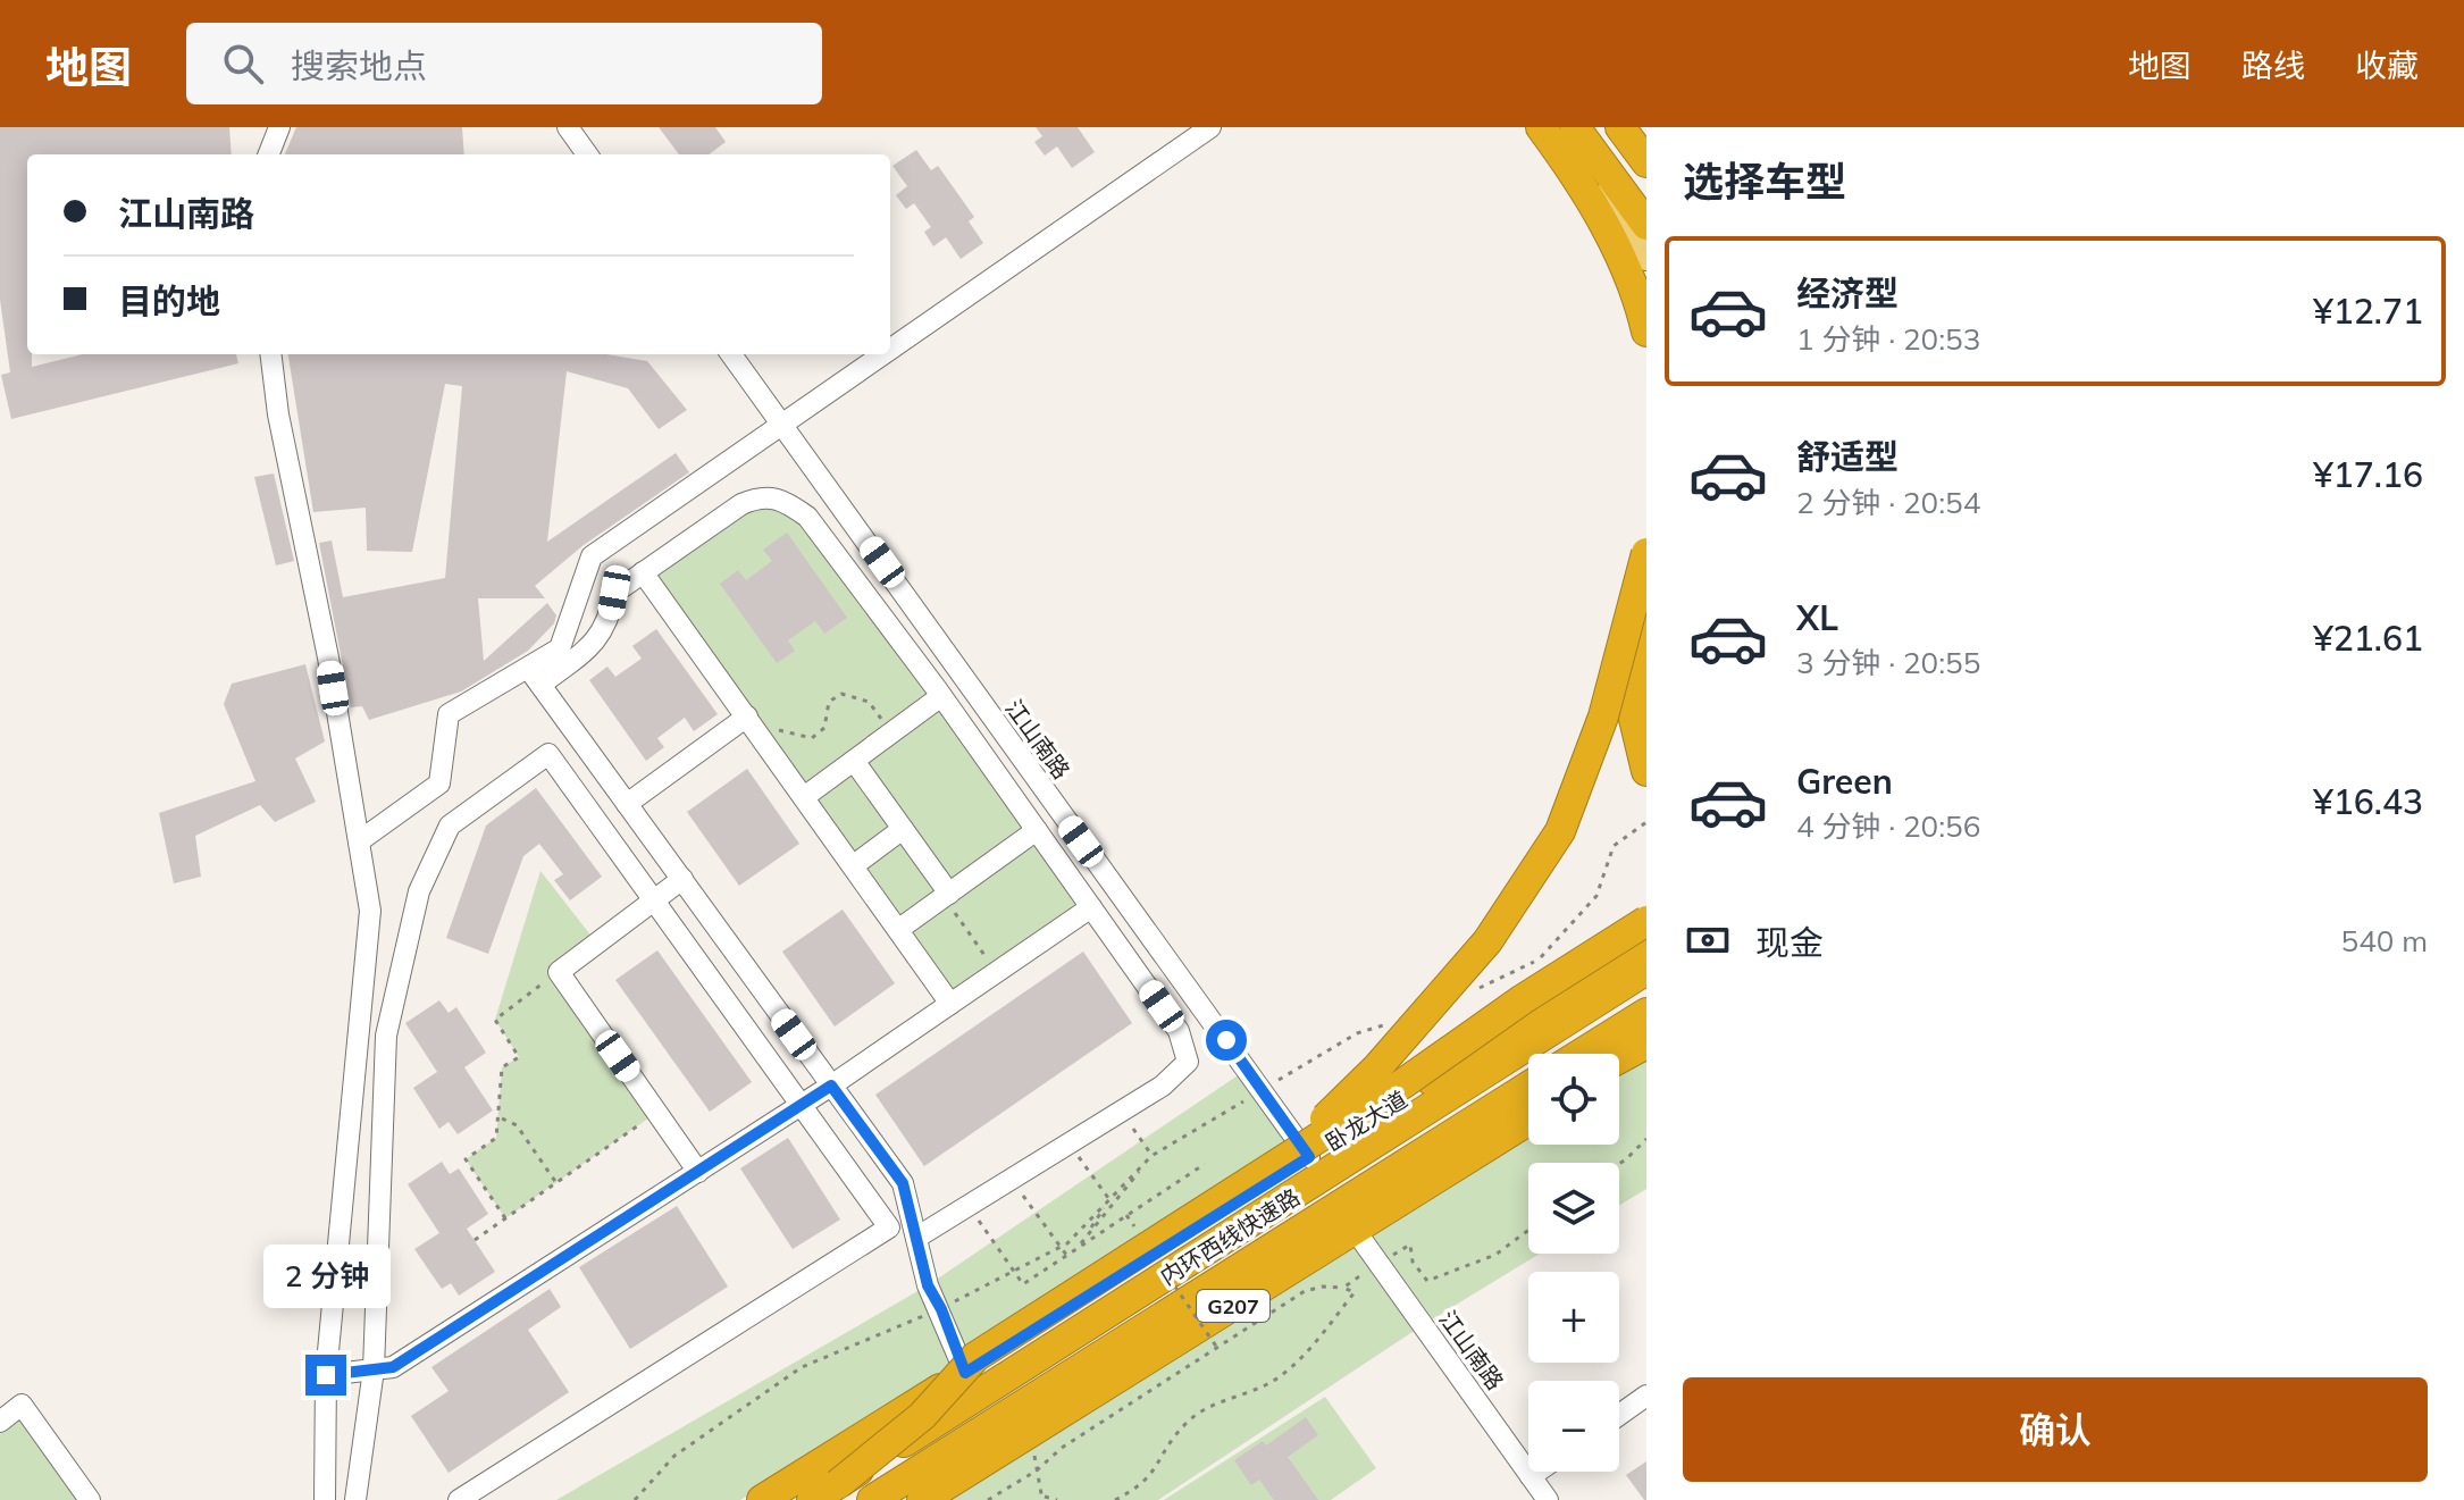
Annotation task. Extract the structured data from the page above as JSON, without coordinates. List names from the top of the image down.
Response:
{
  "streets": {
    "highway": ["卧龙大道", "内环西线快速路", "G207"],
    "street": ["江山南路"]
  },
  "crossings": [
    ["江山南路", "卧龙大道"],
    ["江山南路", "G207"]
  ],
  "page": {
    "header": "地图",
    "search": "搜索地点",
    "nav": ["地图", "路线", "收藏"],
    "heading": "选择车型",
    "banner": ["江山南路", "目的地"],
    "list": [
      {
        "name": "经济型",
        "note": "1 分钟 · 20:53",
        "value": "¥12.71"
      },
      {
        "name": "舒适型",
        "note": "2 分钟 · 20:54",
        "value": "¥17.16"
      },
      {
        "name": "XL",
        "note": "3 分钟 · 20:55",
        "value": "¥21.61"
      },
      {
        "name": "Green",
        "note": "4 分钟 · 20:56",
        "value": "¥16.43"
      }
    ],
    "pay": ["现金", "540 m"],
    "map_buttons": ["+", "−"],
    "bubble": "2 分钟",
    "buttons": "确认"
  }
}
